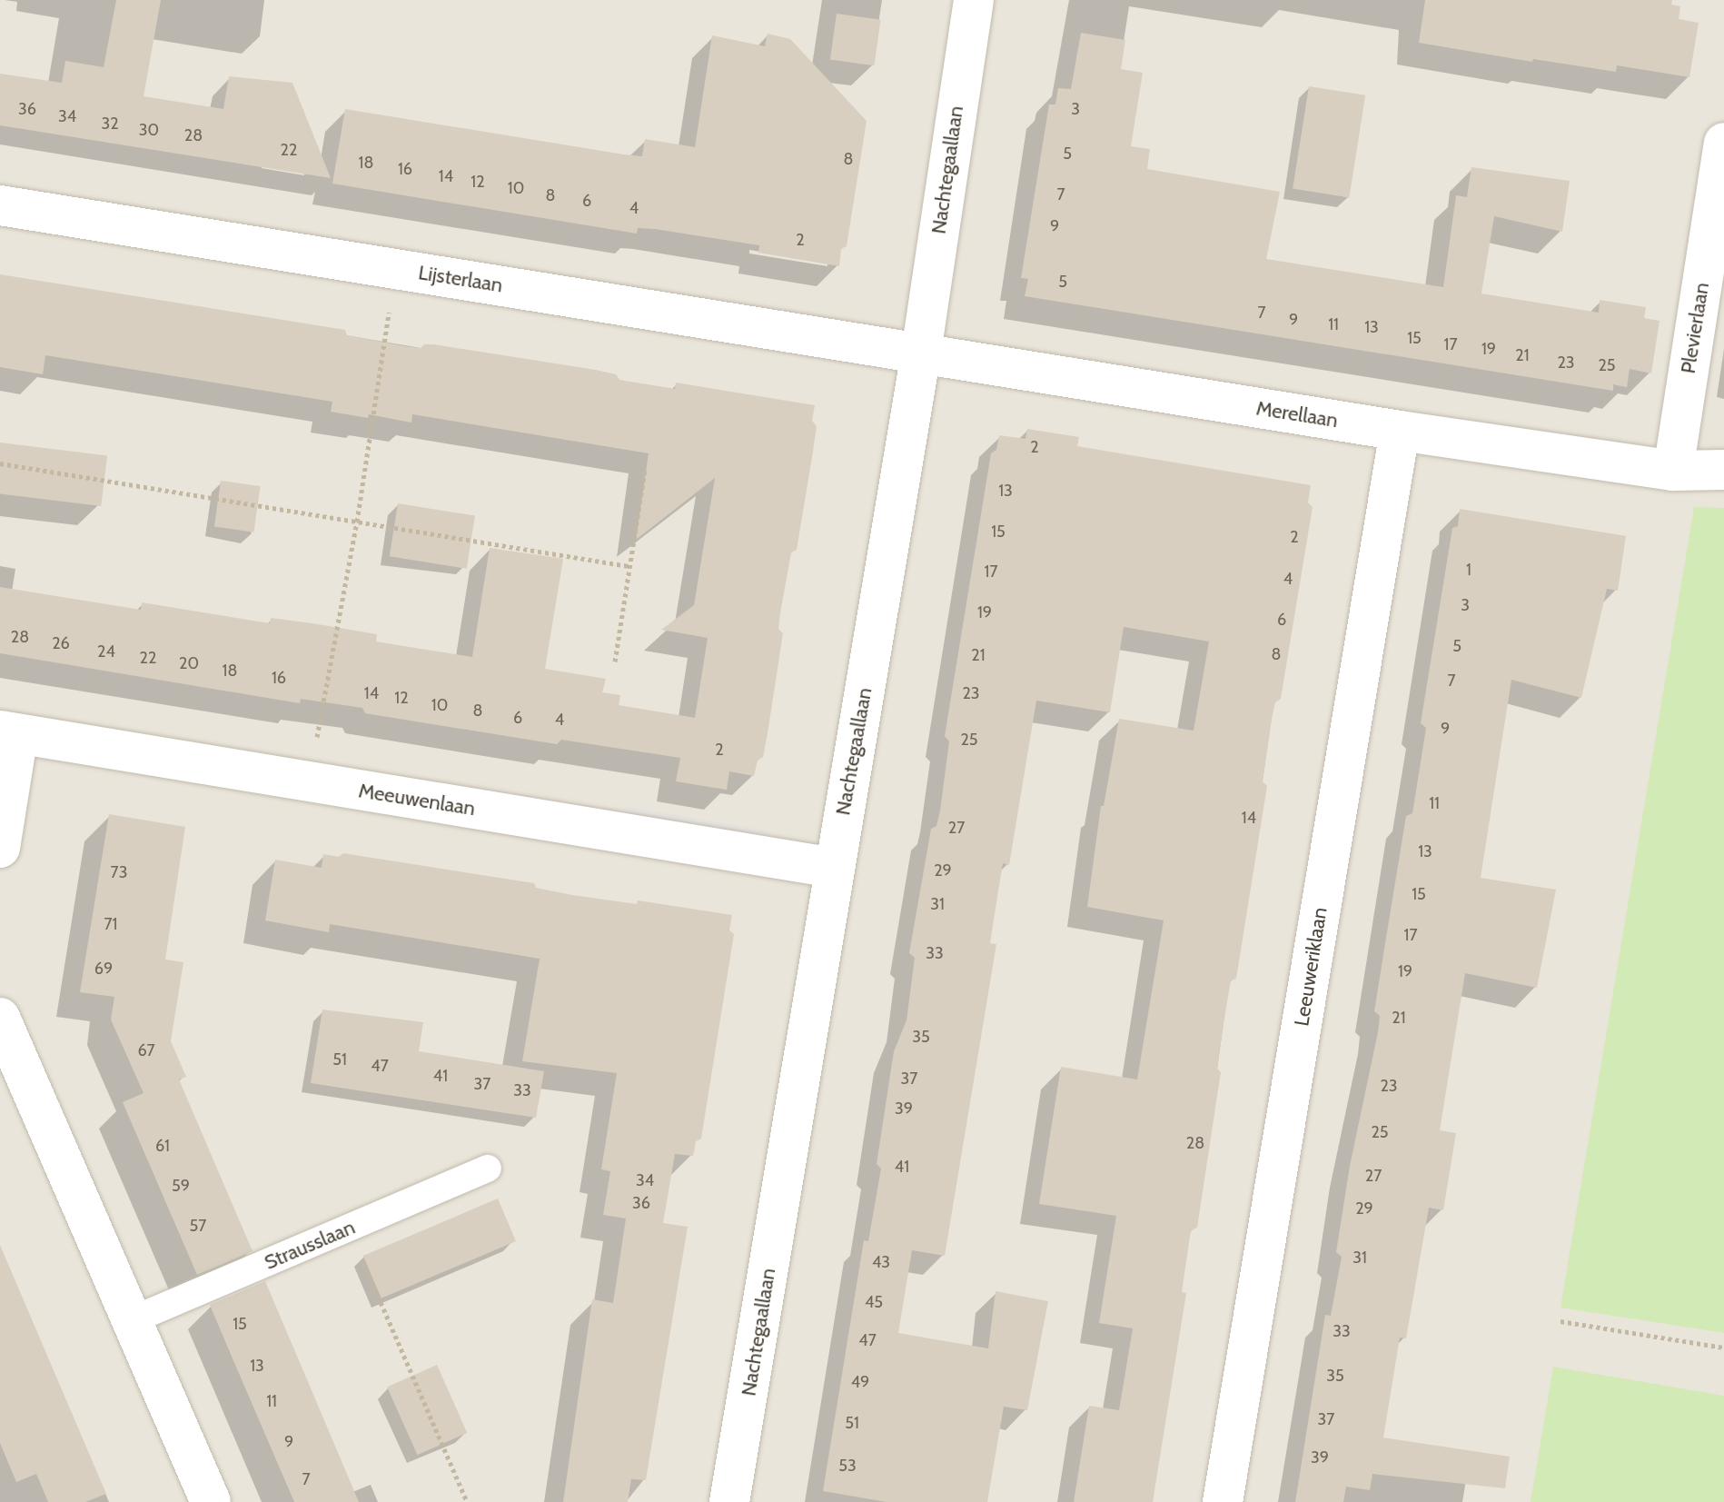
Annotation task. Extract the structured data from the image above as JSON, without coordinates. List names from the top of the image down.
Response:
{
  "streets": {
    "street": [
      "Nachtegaallaan",
      "Lijsterlaan",
      "Plevierlaan",
      "Merellaan",
      "Meeuwenlaan",
      "Leeuweriklaan"
    ],
    "lane": ["Strausslaan"]
  },
  "crossings": [
    ["Nachtegaallaan", "Lijsterlaan"],
    ["Nachtegaallaan", "Merellaan"],
    ["Nachtegaallaan", "Meeuwenlaan"],
    ["Lijsterlaan", "Merellaan"],
    ["Plevierlaan", "Merellaan"],
    ["Merellaan", "Leeuweriklaan"]
  ],
  "house_numbers": [
    "36",
    "3",
    "34",
    "32",
    "30",
    "28",
    "22",
    "5",
    "8",
    "18",
    "16",
    "14",
    "12",
    "10",
    "7",
    "8",
    "6",
    "4",
    "9",
    "2",
    "5",
    "7",
    "9",
    "11",
    "13",
    "15",
    "17",
    "19",
    "21",
    "23",
    "25",
    "2",
    "13",
    "15",
    "2",
    "1",
    "17",
    "4",
    "3",
    "19",
    "6",
    "28",
    "26",
    "5",
    "24",
    "8",
    "21",
    "22",
    "20",
    "18",
    "16",
    "7",
    "14",
    "23",
    "12",
    "10",
    "8",
    "6",
    "4",
    "9",
    "25",
    "2",
    "11",
    "14",
    "27",
    "13",
    "29",
    "73",
    "15",
    "31",
    "71",
    "17",
    "33",
    "69",
    "19",
    "21",
    "35",
    "67",
    "51",
    "47",
    "41",
    "37",
    "37",
    "23",
    "33",
    "39",
    "25",
    "28",
    "61",
    "41",
    "27",
    "34",
    "59",
    "36",
    "29",
    "57",
    "31",
    "43",
    "45",
    "15",
    "33",
    "47",
    "13",
    "35",
    "49",
    "11",
    "37",
    "51",
    "9",
    "39",
    "53",
    "7"
  ]
}
